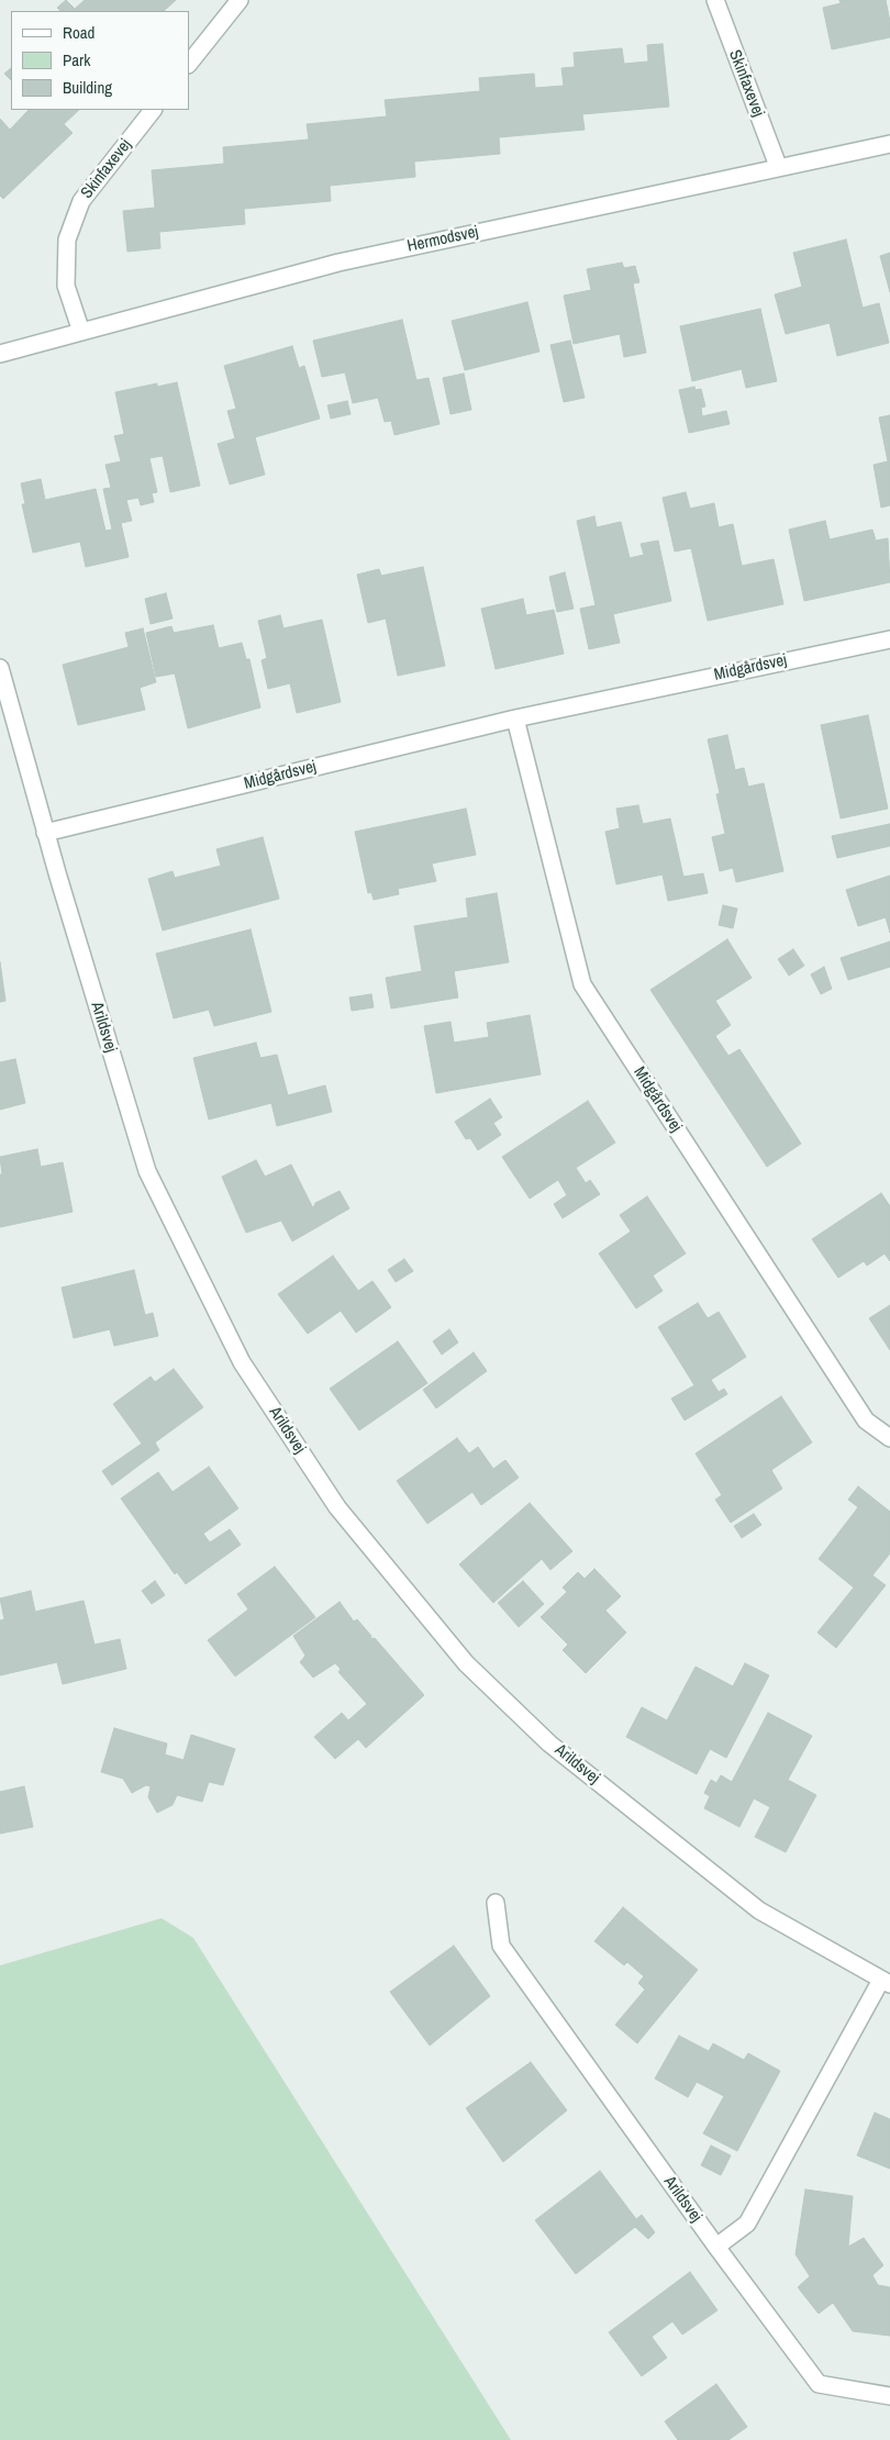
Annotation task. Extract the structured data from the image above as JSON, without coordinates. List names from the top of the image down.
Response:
{
  "streets": {
    "street": [
      "Skinfaxevej",
      "Hermodsvej",
      "Midgårdsvej",
      "Arildsvej"
    ]
  },
  "crossings": [
    ["Skinfaxevej", "Hermodsvej"],
    ["Midgårdsvej", "Arildsvej"]
  ],
  "legend": ["Road", "Park", "Building"]
}
